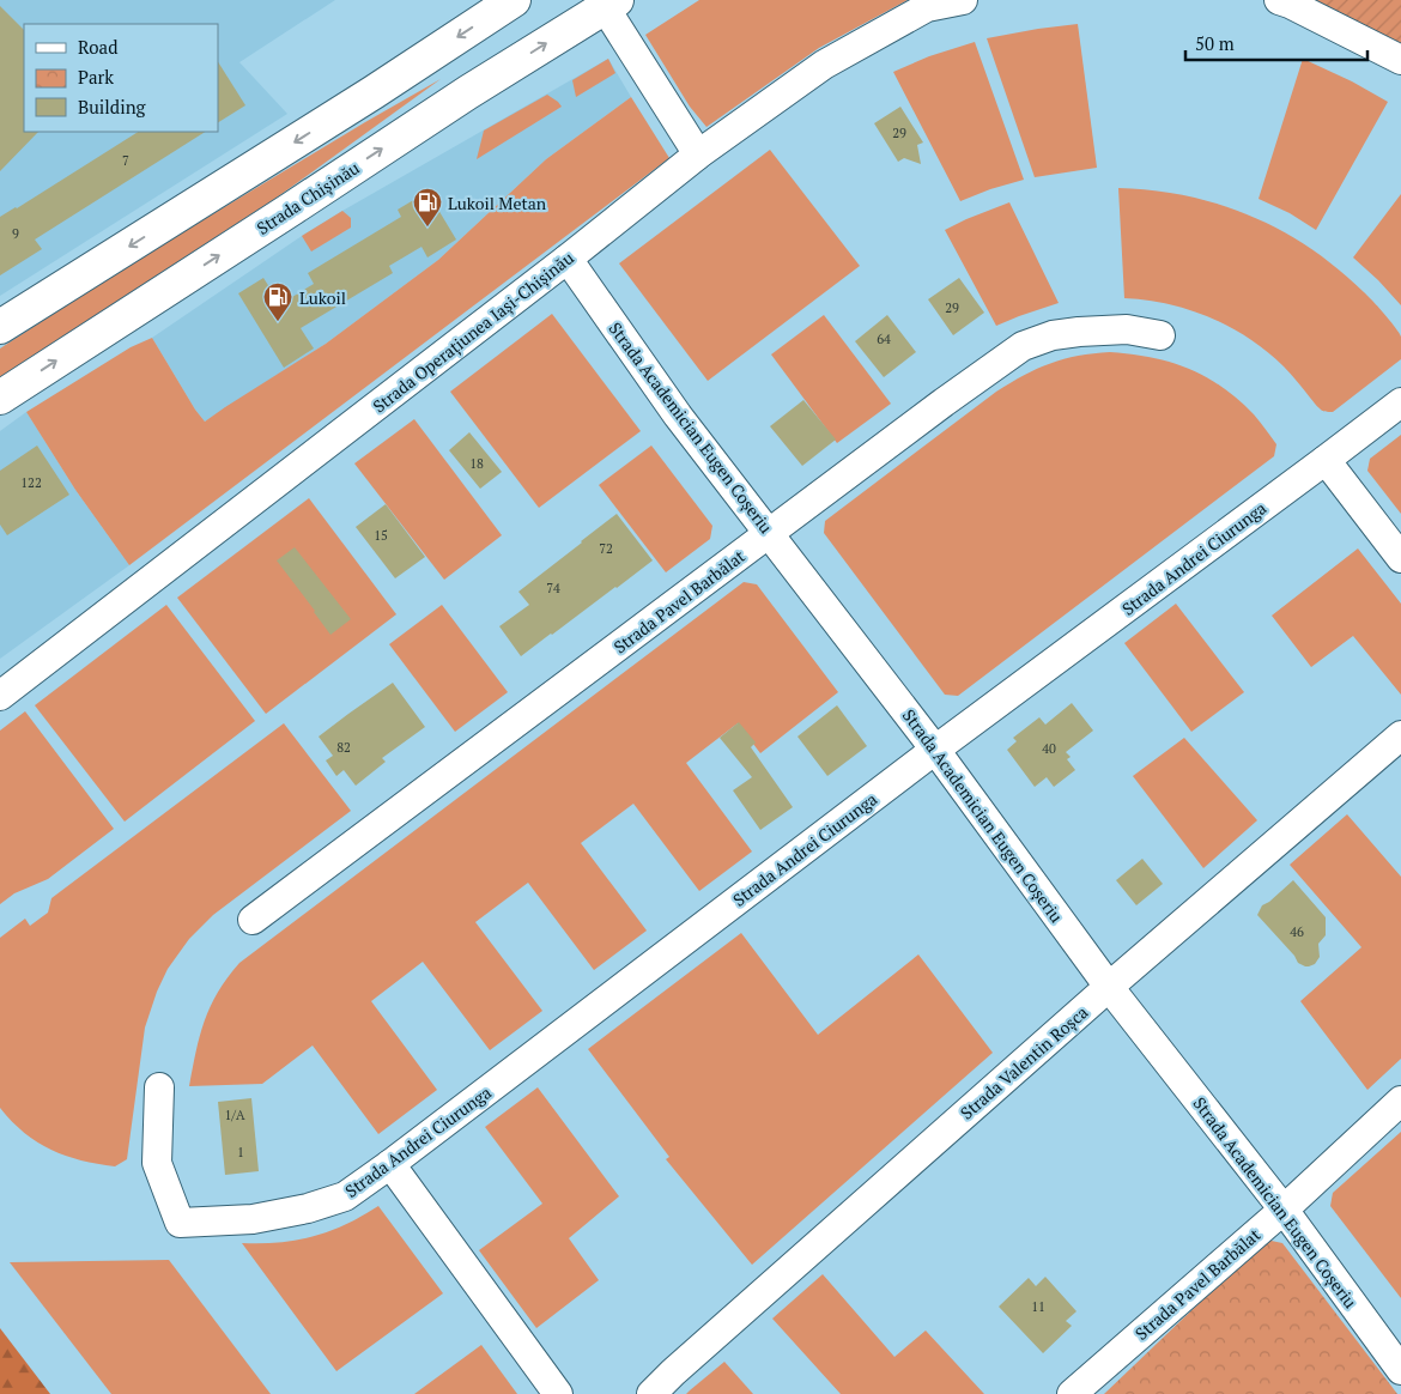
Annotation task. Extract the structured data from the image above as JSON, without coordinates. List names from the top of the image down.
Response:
{
  "streets": {
    "highway": ["Strada Chișinău"],
    "street": [
      "Strada Operațiunea Iași-Chișinău",
      "Strada Academician Eugen Coșeriu",
      "Strada Andrei Ciurunga",
      "Strada Pavel Barbălat",
      "Strada Valentin Roșca"
    ]
  },
  "crossings": [
    ["Strada Operațiunea Iași-Chișinău", "Strada Academician Eugen Coșeriu"],
    ["Strada Academician Eugen Coșeriu", "Strada Andrei Ciurunga"],
    ["Strada Academician Eugen Coșeriu", "Strada Pavel Barbălat"],
    ["Strada Academician Eugen Coșeriu", "Strada Valentin Roșca"]
  ],
  "places": {
    "fuel station": ["Lukoil Metan", "Lukoil"]
  },
  "house_numbers": [
    "29",
    "7",
    "9",
    "29",
    "64",
    "18",
    "122",
    "15",
    "72",
    "74",
    "82",
    "40",
    "46",
    "1/A",
    "1",
    "11"
  ],
  "legend": ["Road", "Park", "Building"],
  "scale_bar": "50 m"
}
